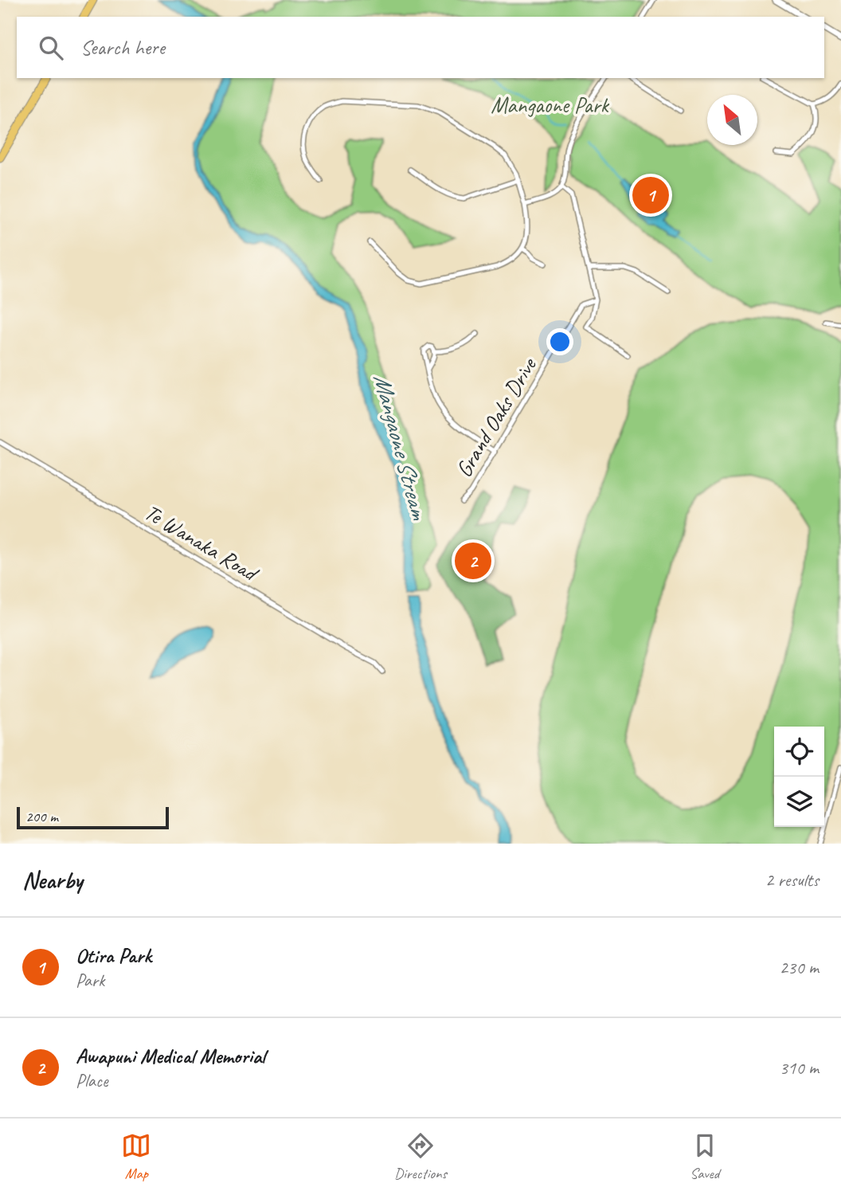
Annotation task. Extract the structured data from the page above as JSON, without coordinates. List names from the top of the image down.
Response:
{
  "streets": {
    "street": ["Grand Oaks Drive", "Te Wanaka Road"]
  },
  "water": ["Mangaone Stream"],
  "parks": ["Mangaone Park"],
  "scale_bar": "200 m",
  "north": "top left",
  "page": {
    "search": "Search here",
    "pins": ["1", "2"],
    "scale": "200 m",
    "heading": ["Nearby", "2 results"],
    "list": [
      {
        "mark": "1",
        "name": "Otira Park",
        "note": "Park",
        "value": "230 m"
      },
      {
        "mark": "2",
        "name": "Awapuni Medical Memorial",
        "note": "Place",
        "value": "310 m"
      }
    ],
    "nav": ["Map", "Directions", "Saved"]
  }
}
